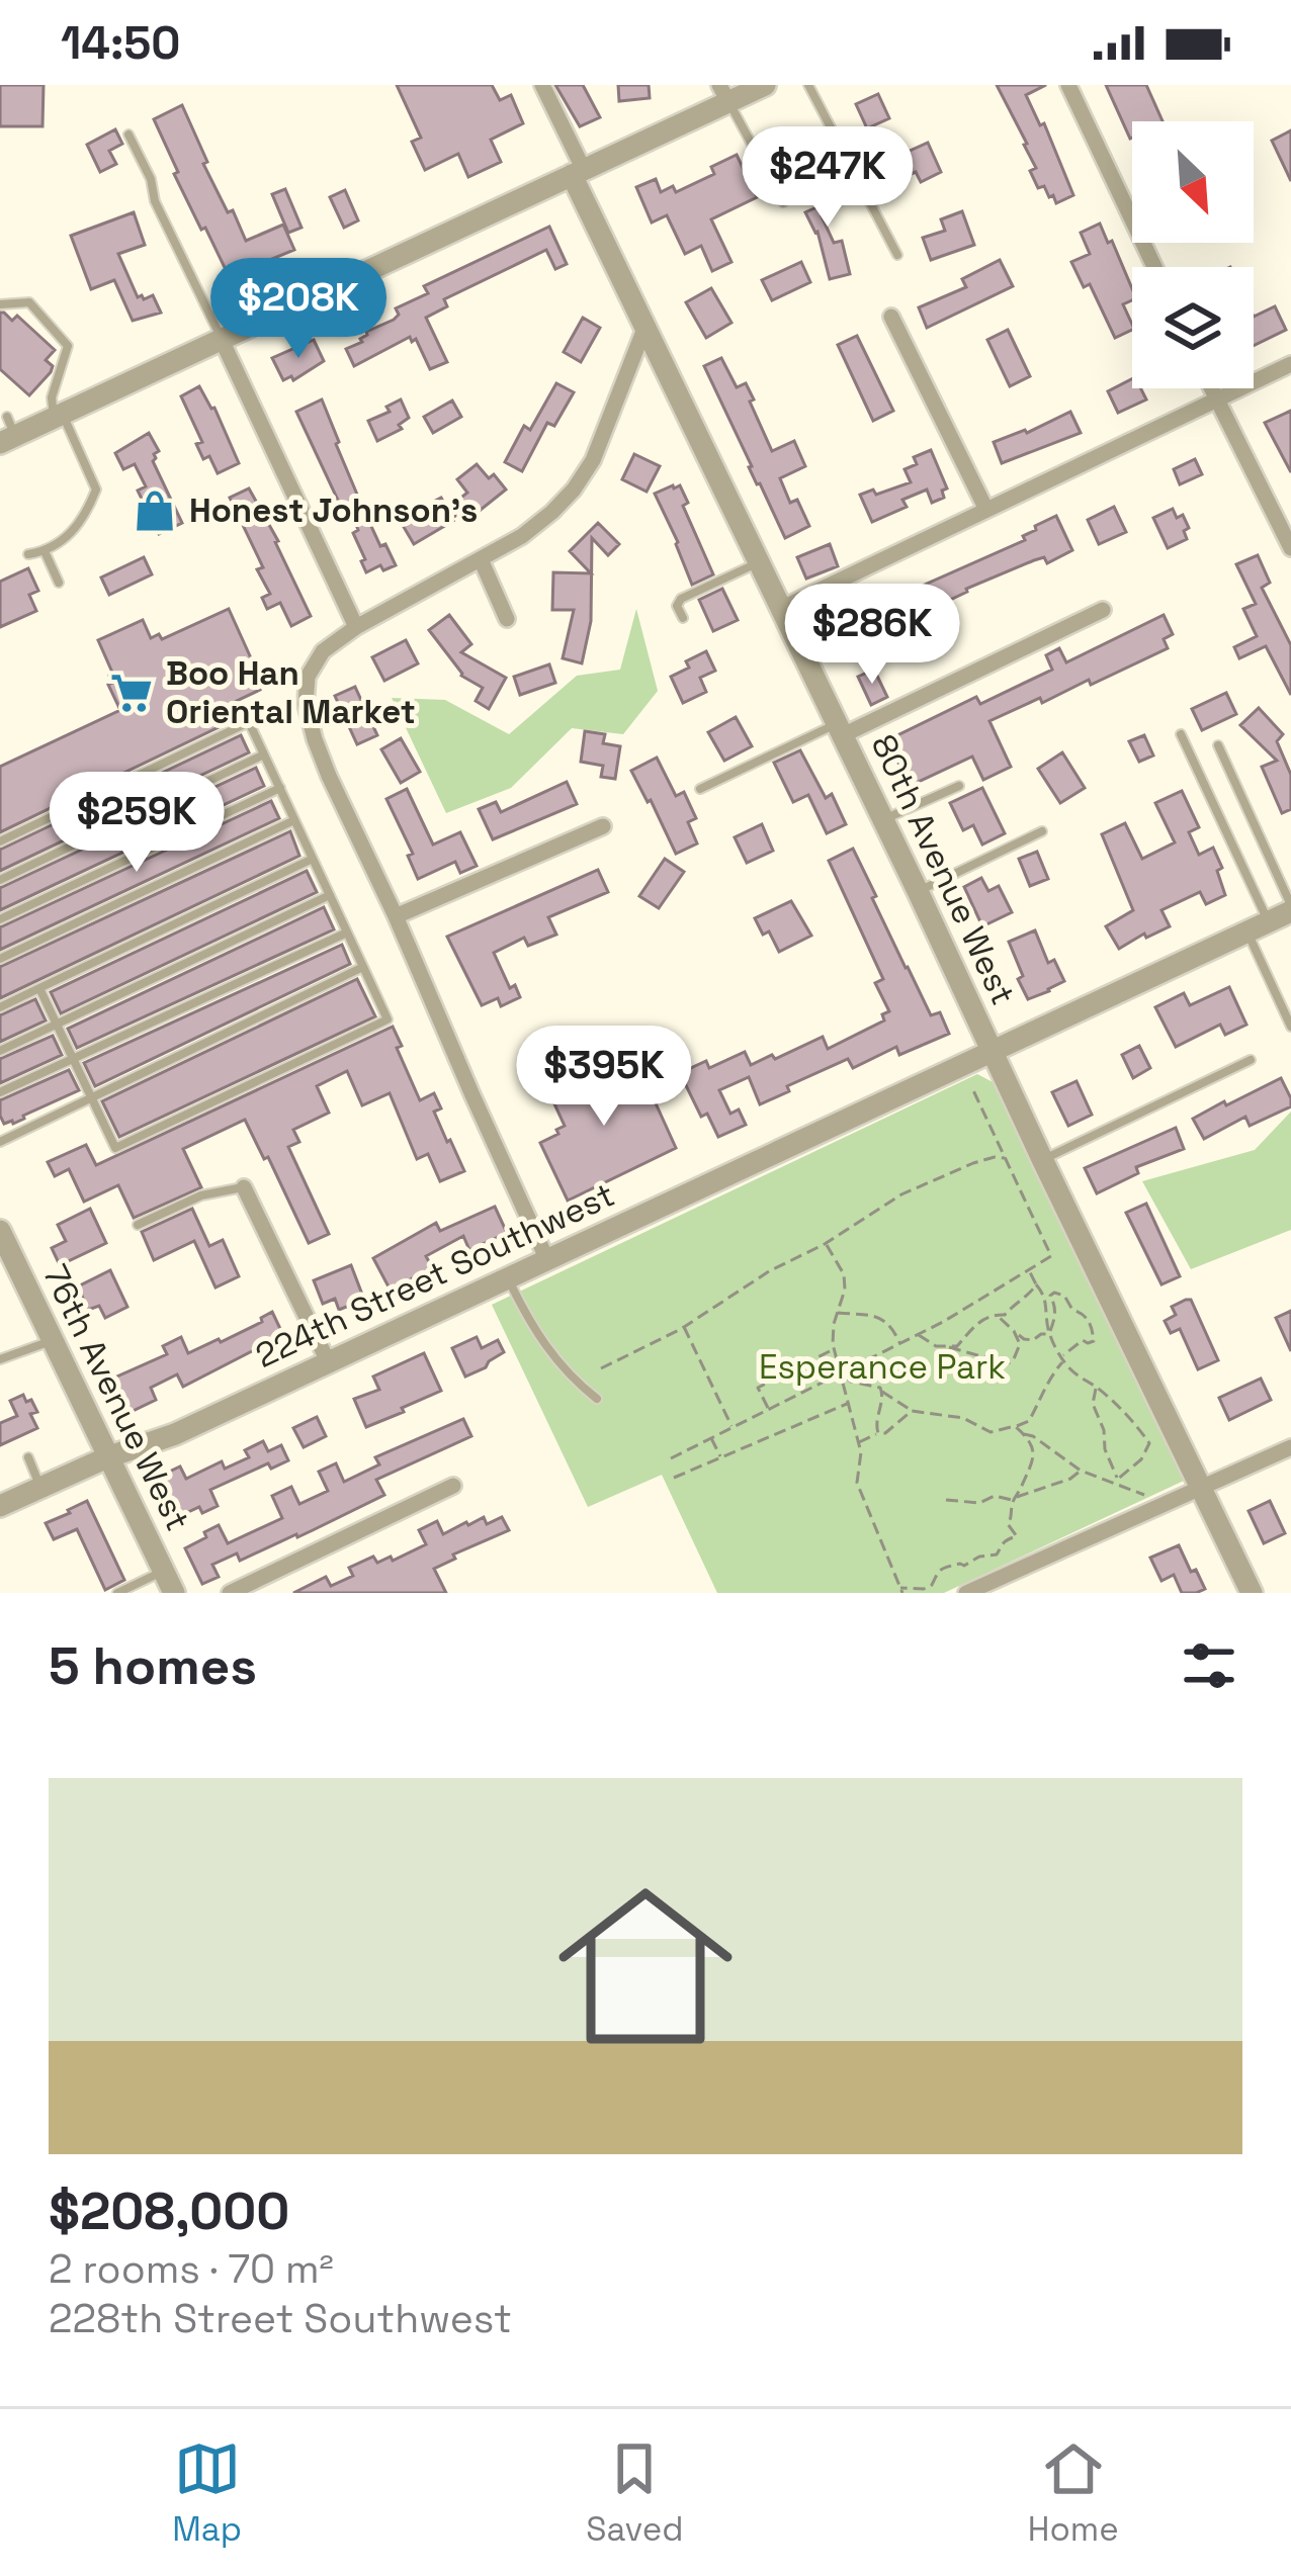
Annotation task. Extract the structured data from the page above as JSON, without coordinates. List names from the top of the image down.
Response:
{
  "streets": {
    "street": ["80th Avenue West", "224th Street Southwest", "76th Avenue West"]
  },
  "crossings": [
    ["80th Avenue West", "224th Street Southwest"],
    ["224th Street Southwest", "76th Avenue West"]
  ],
  "parks": ["Esperance Park"],
  "places": {
    "shop": ["Honest Johnson's"],
    "supermarket": ["Boo Han Oriental Market"]
  },
  "north": "bottom right",
  "page": {
    "status": "14:50",
    "price": [
      "$247K",
      "$208K",
      "$286K",
      "$259K",
      "$395K"
    ],
    "heading": "5 homes",
    "list": [
      {
        "name": "$208,000",
        "note": "2 rooms · 70 m² · 228th Street Southwest"
      }
    ],
    "tabs": ["Map", "Saved", "Home"]
  }
}
